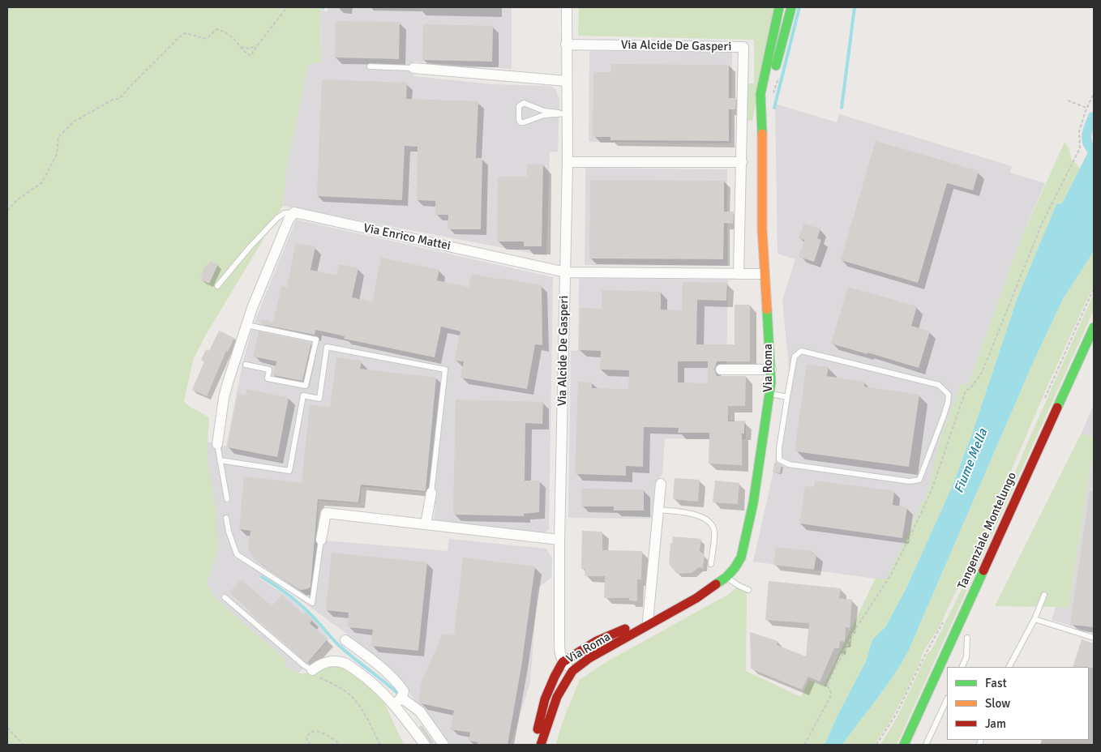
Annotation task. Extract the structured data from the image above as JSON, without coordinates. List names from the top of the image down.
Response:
{
  "streets": {
    "main road": ["Via Roma", "Tangenziale Montelungo"],
    "street": ["Via Alcide De Gasperi", "Via Enrico Mattei"]
  },
  "crossings": [
    ["Via Alcide De Gasperi", "Via Enrico Mattei"],
    ["Via Alcide De Gasperi", "Via Roma"],
    ["Via Enrico Mattei", "Via Roma"]
  ],
  "water": ["Fiume Mella"],
  "legend": ["Fast", "Slow", "Jam"]
}
